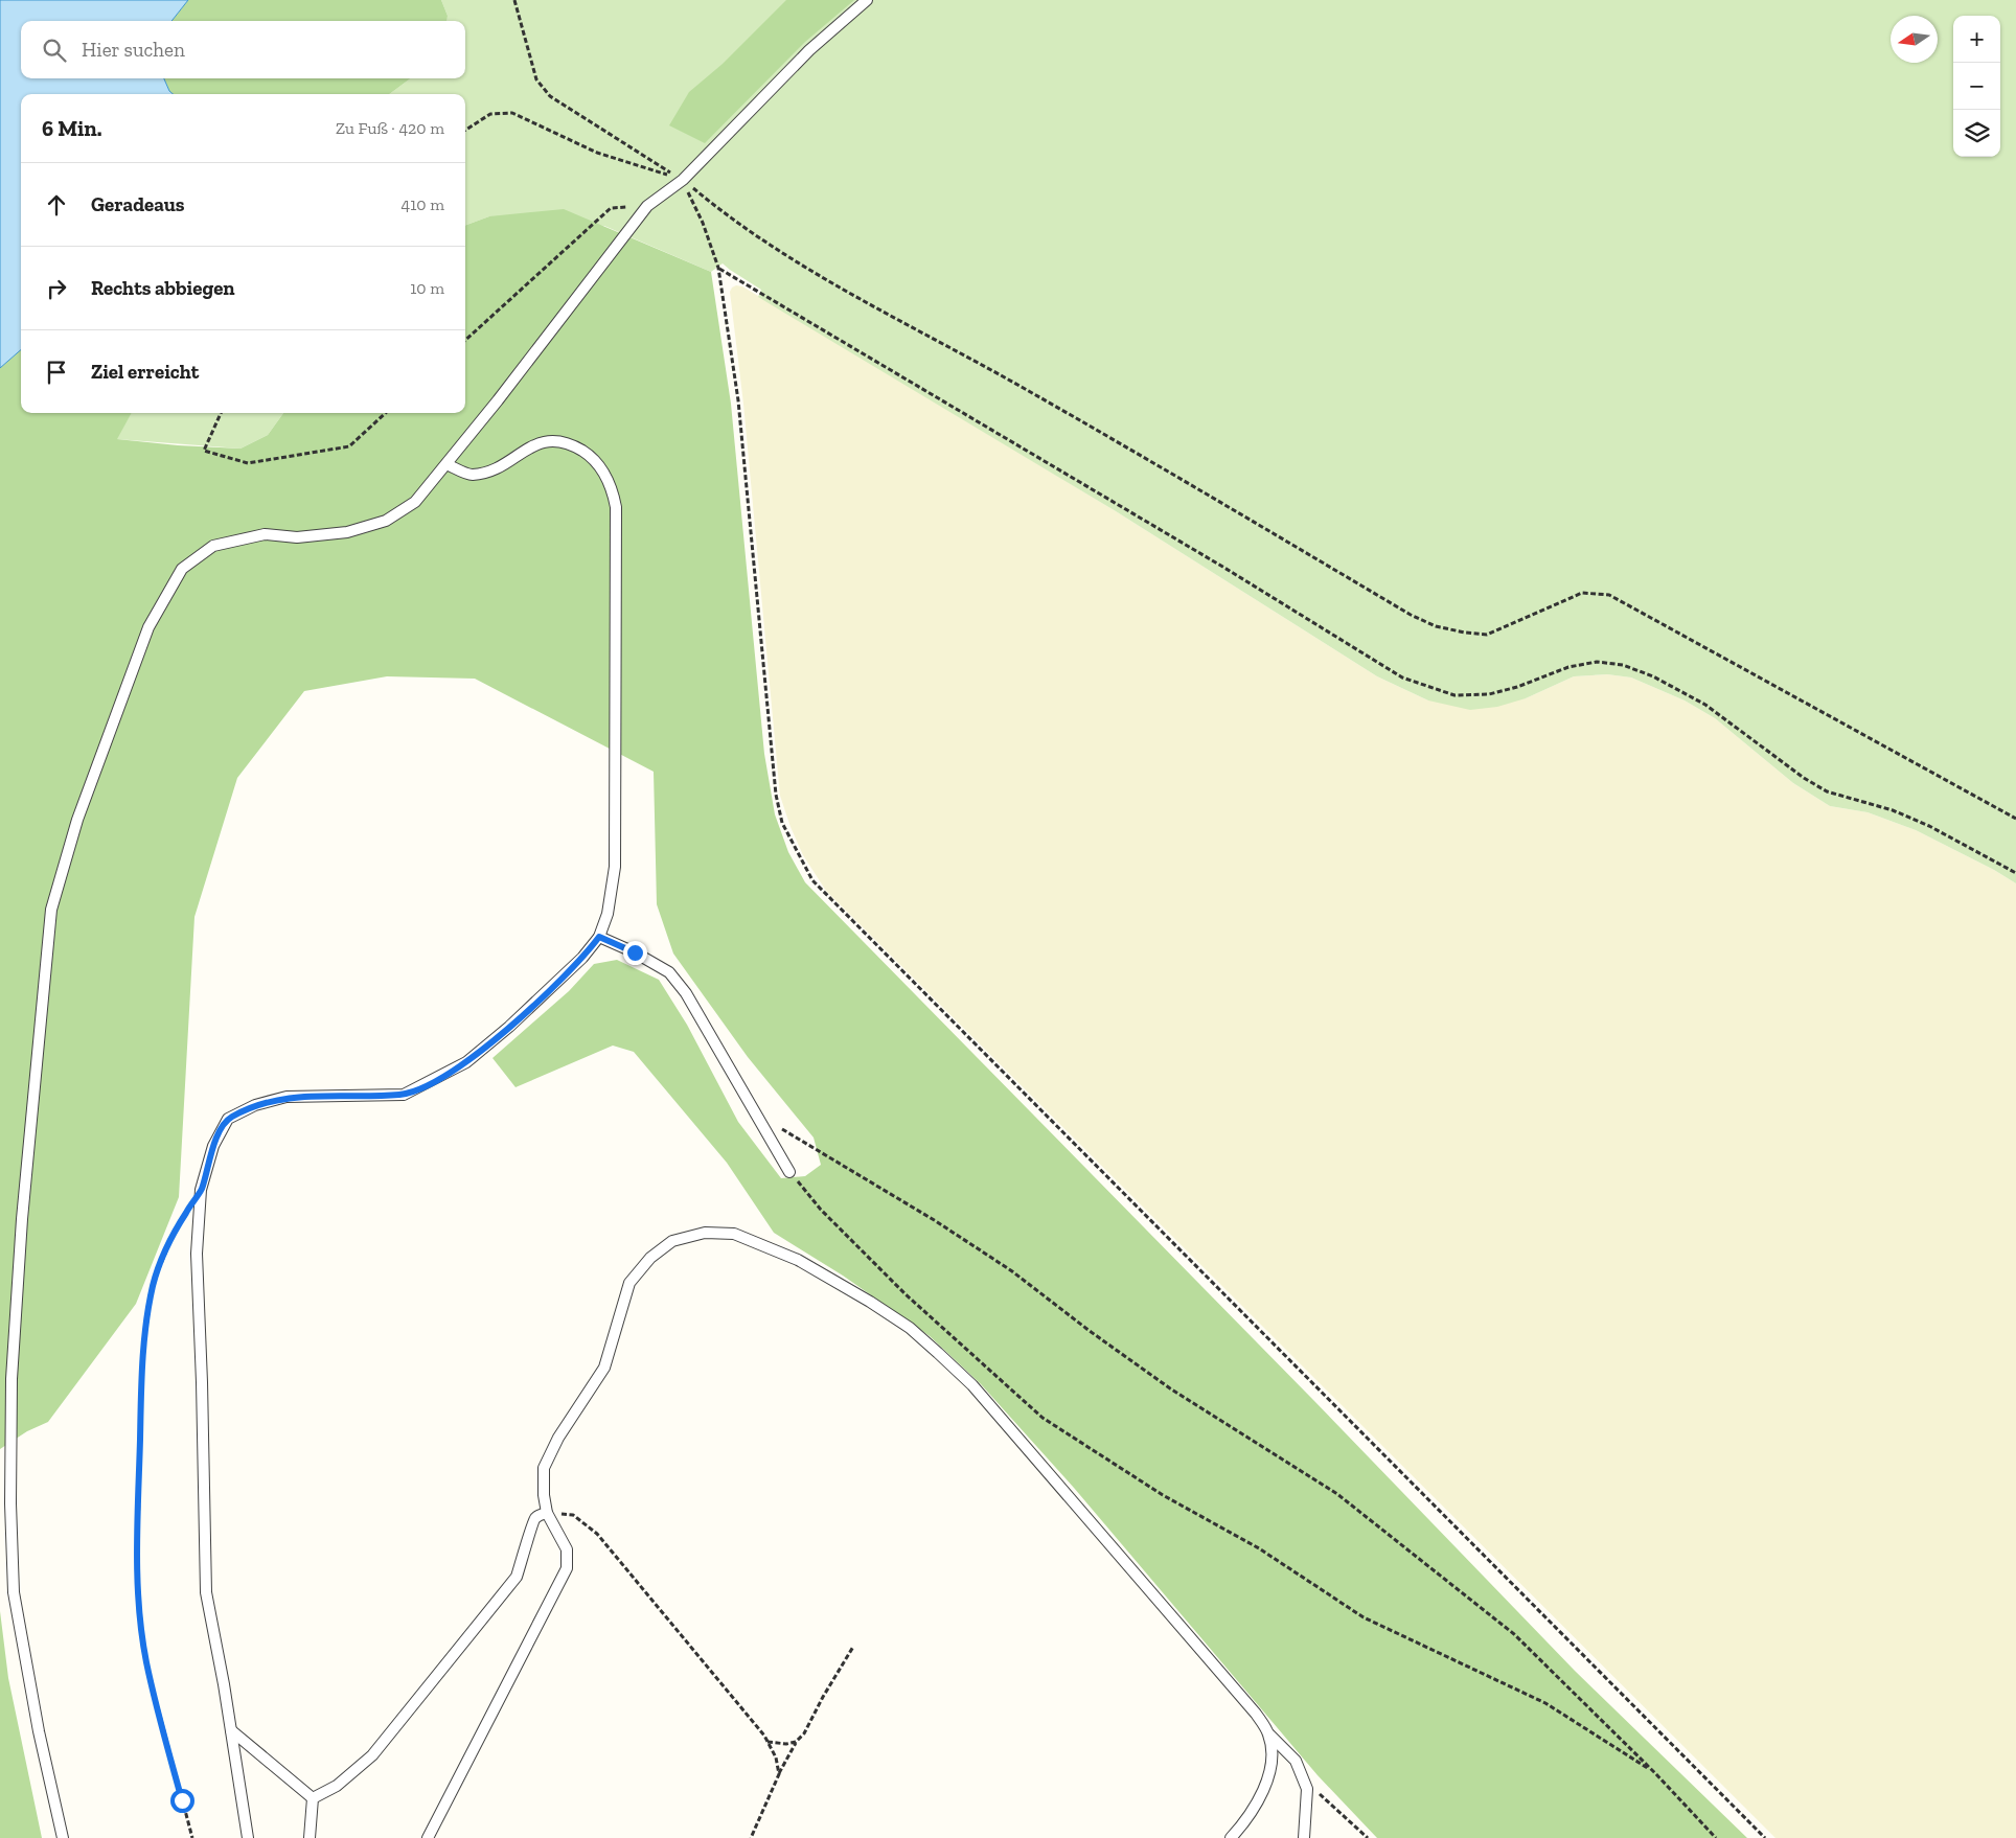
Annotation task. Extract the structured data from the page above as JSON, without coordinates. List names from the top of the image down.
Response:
{
  "north": "left",
  "page": {
    "map_buttons": ["+", "−"],
    "search": "Hier suchen",
    "heading": ["6 Min.", "Zu Fuß · 420 m"],
    "list": [
      ["Geradeaus", "410 m"],
      ["Rechts abbiegen", "10 m"],
      "Ziel erreicht"
    ]
  }
}
